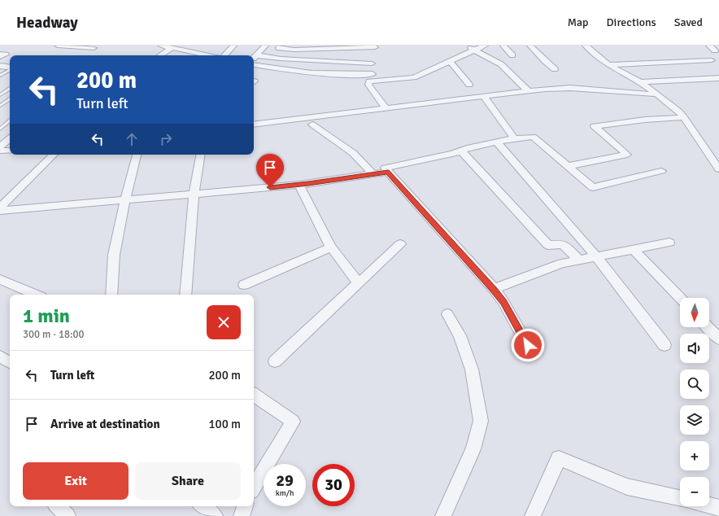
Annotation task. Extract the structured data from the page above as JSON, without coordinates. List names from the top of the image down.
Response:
{
  "north": "bottom",
  "page": {
    "header": "Headway",
    "nav": ["Map", "Directions", "Saved"],
    "turn": ["200 m", "Turn left"],
    "heading": ["1 min", "300 m · 18:00"],
    "map_buttons": ["+", "−"],
    "list": [
      {
        "name": "Turn left",
        "value": "200 m"
      },
      {
        "name": "Arrive at destination",
        "value": "100 m"
      }
    ],
    "buttons": ["Exit", "Share"],
    "speed": "29 km/h",
    "limit": "30"
  }
}
